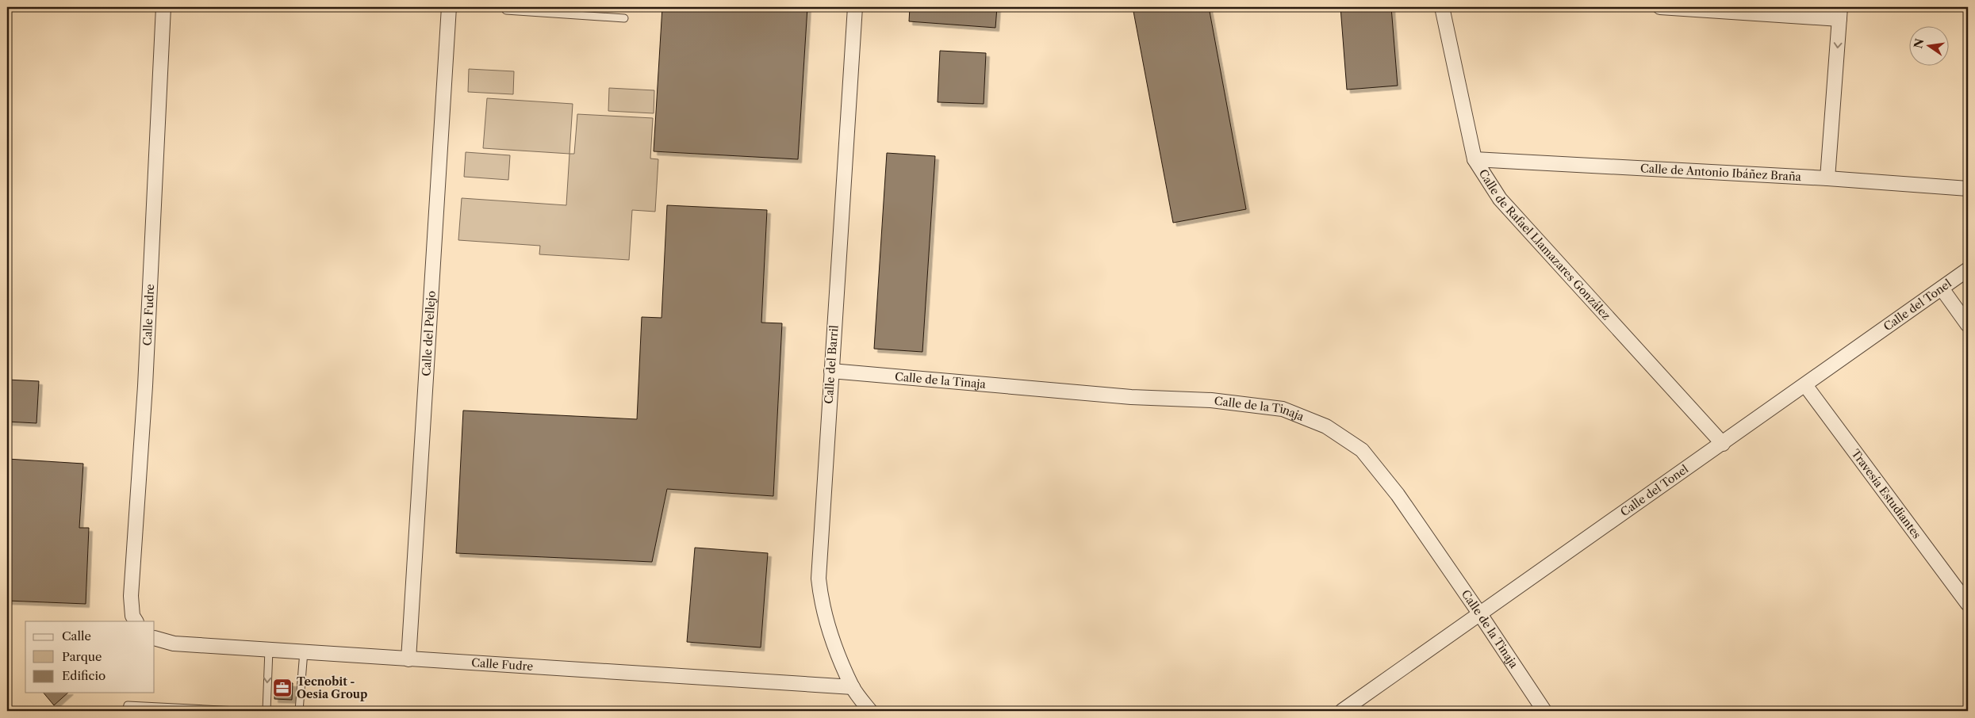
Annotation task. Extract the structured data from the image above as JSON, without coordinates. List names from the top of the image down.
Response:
{
  "streets": {
    "street": [
      "Calle de Antonio Ibáñez Braña",
      "Calle de Rafael Llamazares González",
      "Calle del Tonel",
      "Calle Fudre",
      "Calle del Pellejo",
      "Calle del Barril",
      "Calle de la Tinaja",
      "Travesía Estudiantes"
    ]
  },
  "crossings": [
    ["Calle de Antonio Ibáñez Braña", "Calle de Rafael Llamazares González"],
    ["Calle de Rafael Llamazares González", "Calle del Tonel"],
    ["Calle del Tonel", "Calle de la Tinaja"],
    ["Calle del Tonel", "Travesía Estudiantes"],
    ["Calle Fudre", "Calle del Pellejo"],
    ["Calle Fudre", "Calle del Barril"],
    ["Calle del Barril", "Calle de la Tinaja"]
  ],
  "places": {
    "office": ["Tecnobit - Oesia Group"]
  },
  "legend": ["Calle", "Parque", "Edificio"],
  "north": "left"
}
